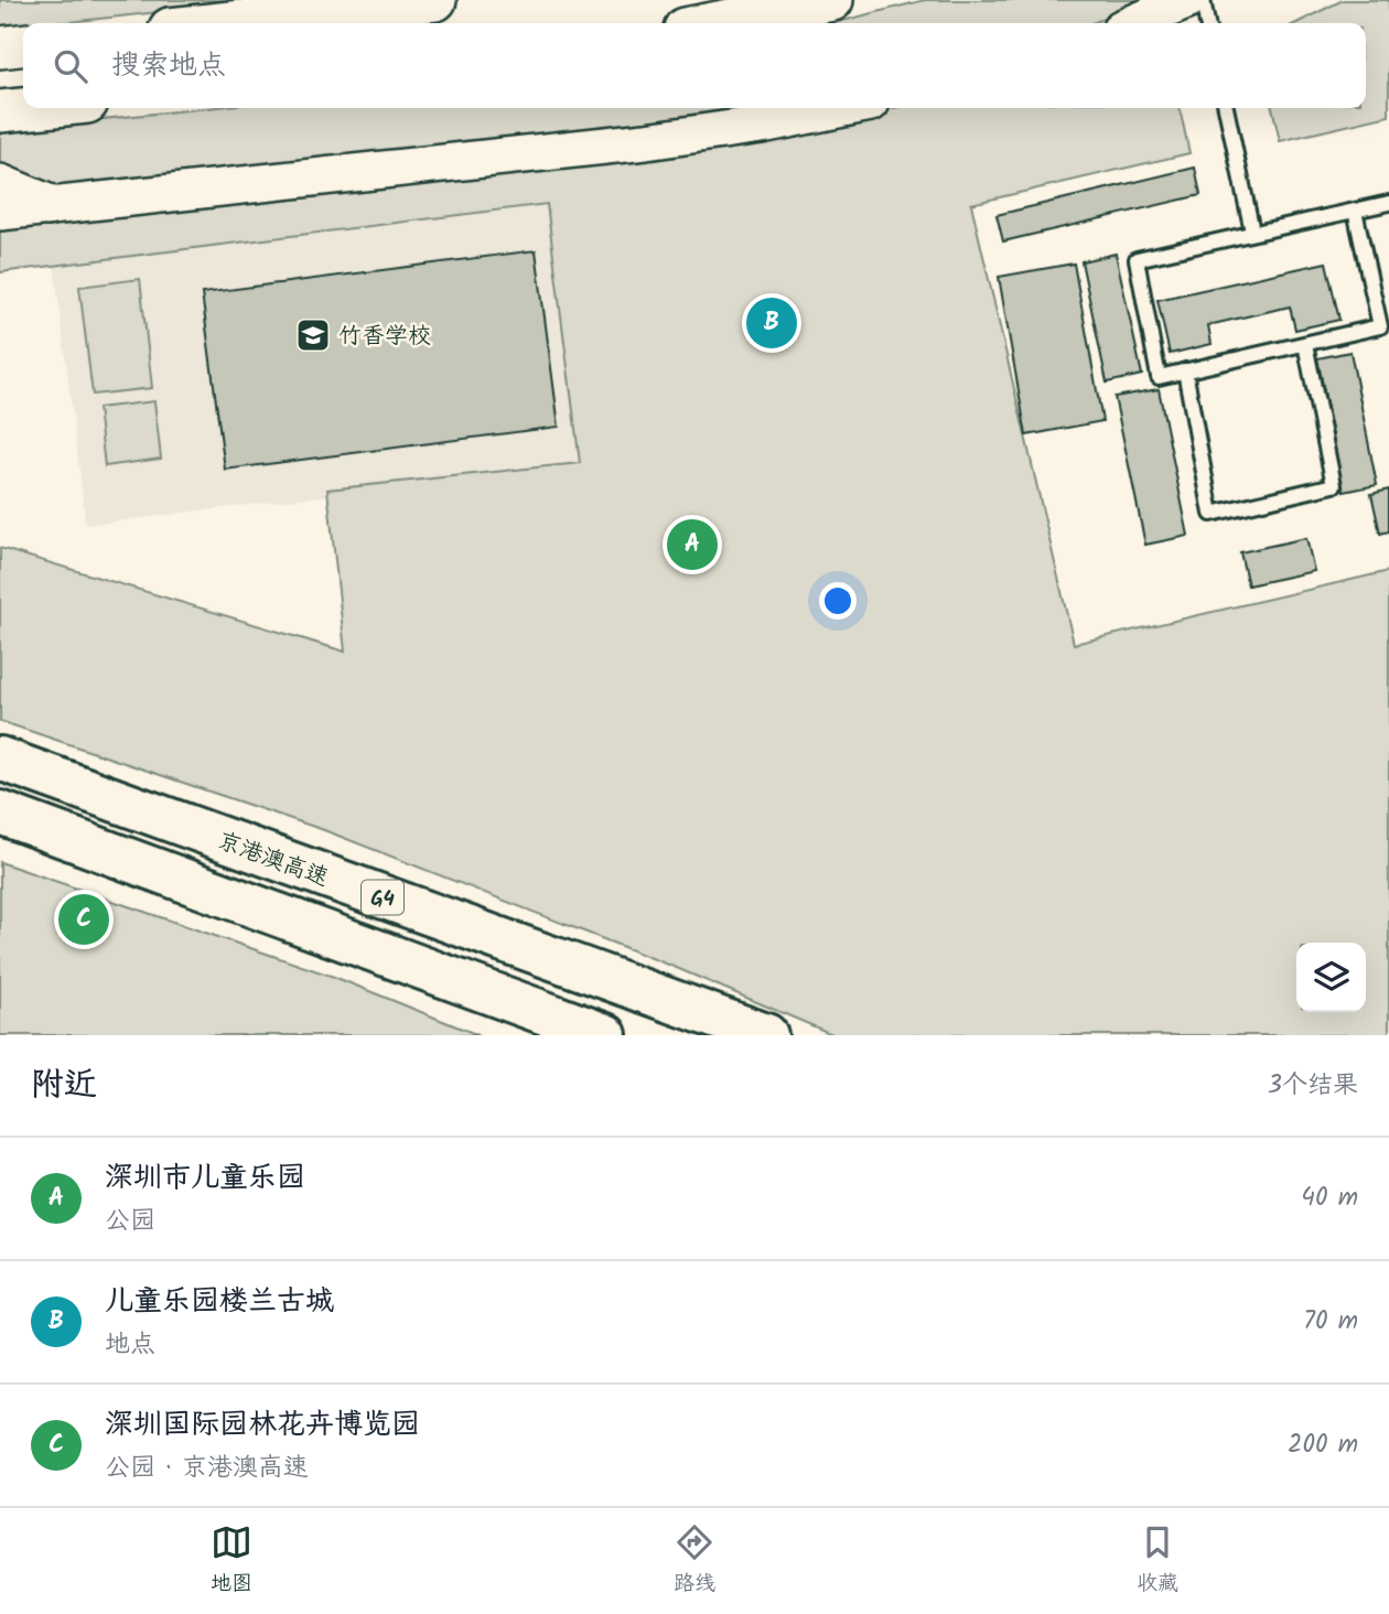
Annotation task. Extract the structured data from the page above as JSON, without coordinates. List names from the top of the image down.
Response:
{
  "streets": {
    "highway": ["京港澳高速", "G4"]
  },
  "places": {
    "school or university": ["竹香学校"]
  },
  "page": {
    "search": "搜索地点",
    "pins": ["B", "A", "C"],
    "heading": ["附近", "3个结果"],
    "list": [
      {
        "mark": "A",
        "name": "深圳市儿童乐园",
        "note": "公园",
        "value": "40 m"
      },
      {
        "mark": "B",
        "name": "儿童乐园楼兰古城",
        "note": "地点",
        "value": "70 m"
      },
      {
        "mark": "C",
        "name": "深圳国际园林花卉博览园",
        "note": "公园 · 京港澳高速",
        "value": "200 m"
      }
    ],
    "nav": ["地图", "路线", "收藏"]
  }
}
